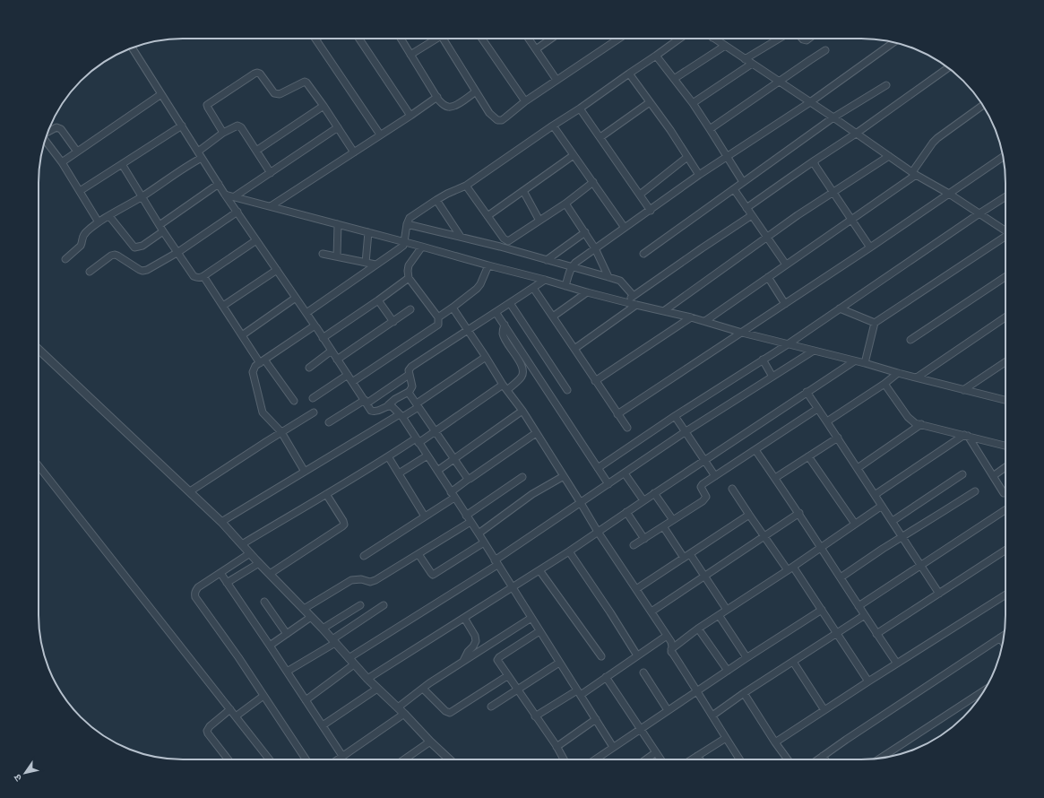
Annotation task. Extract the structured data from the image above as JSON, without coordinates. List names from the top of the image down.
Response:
{
  "north": "bottom left"
}
